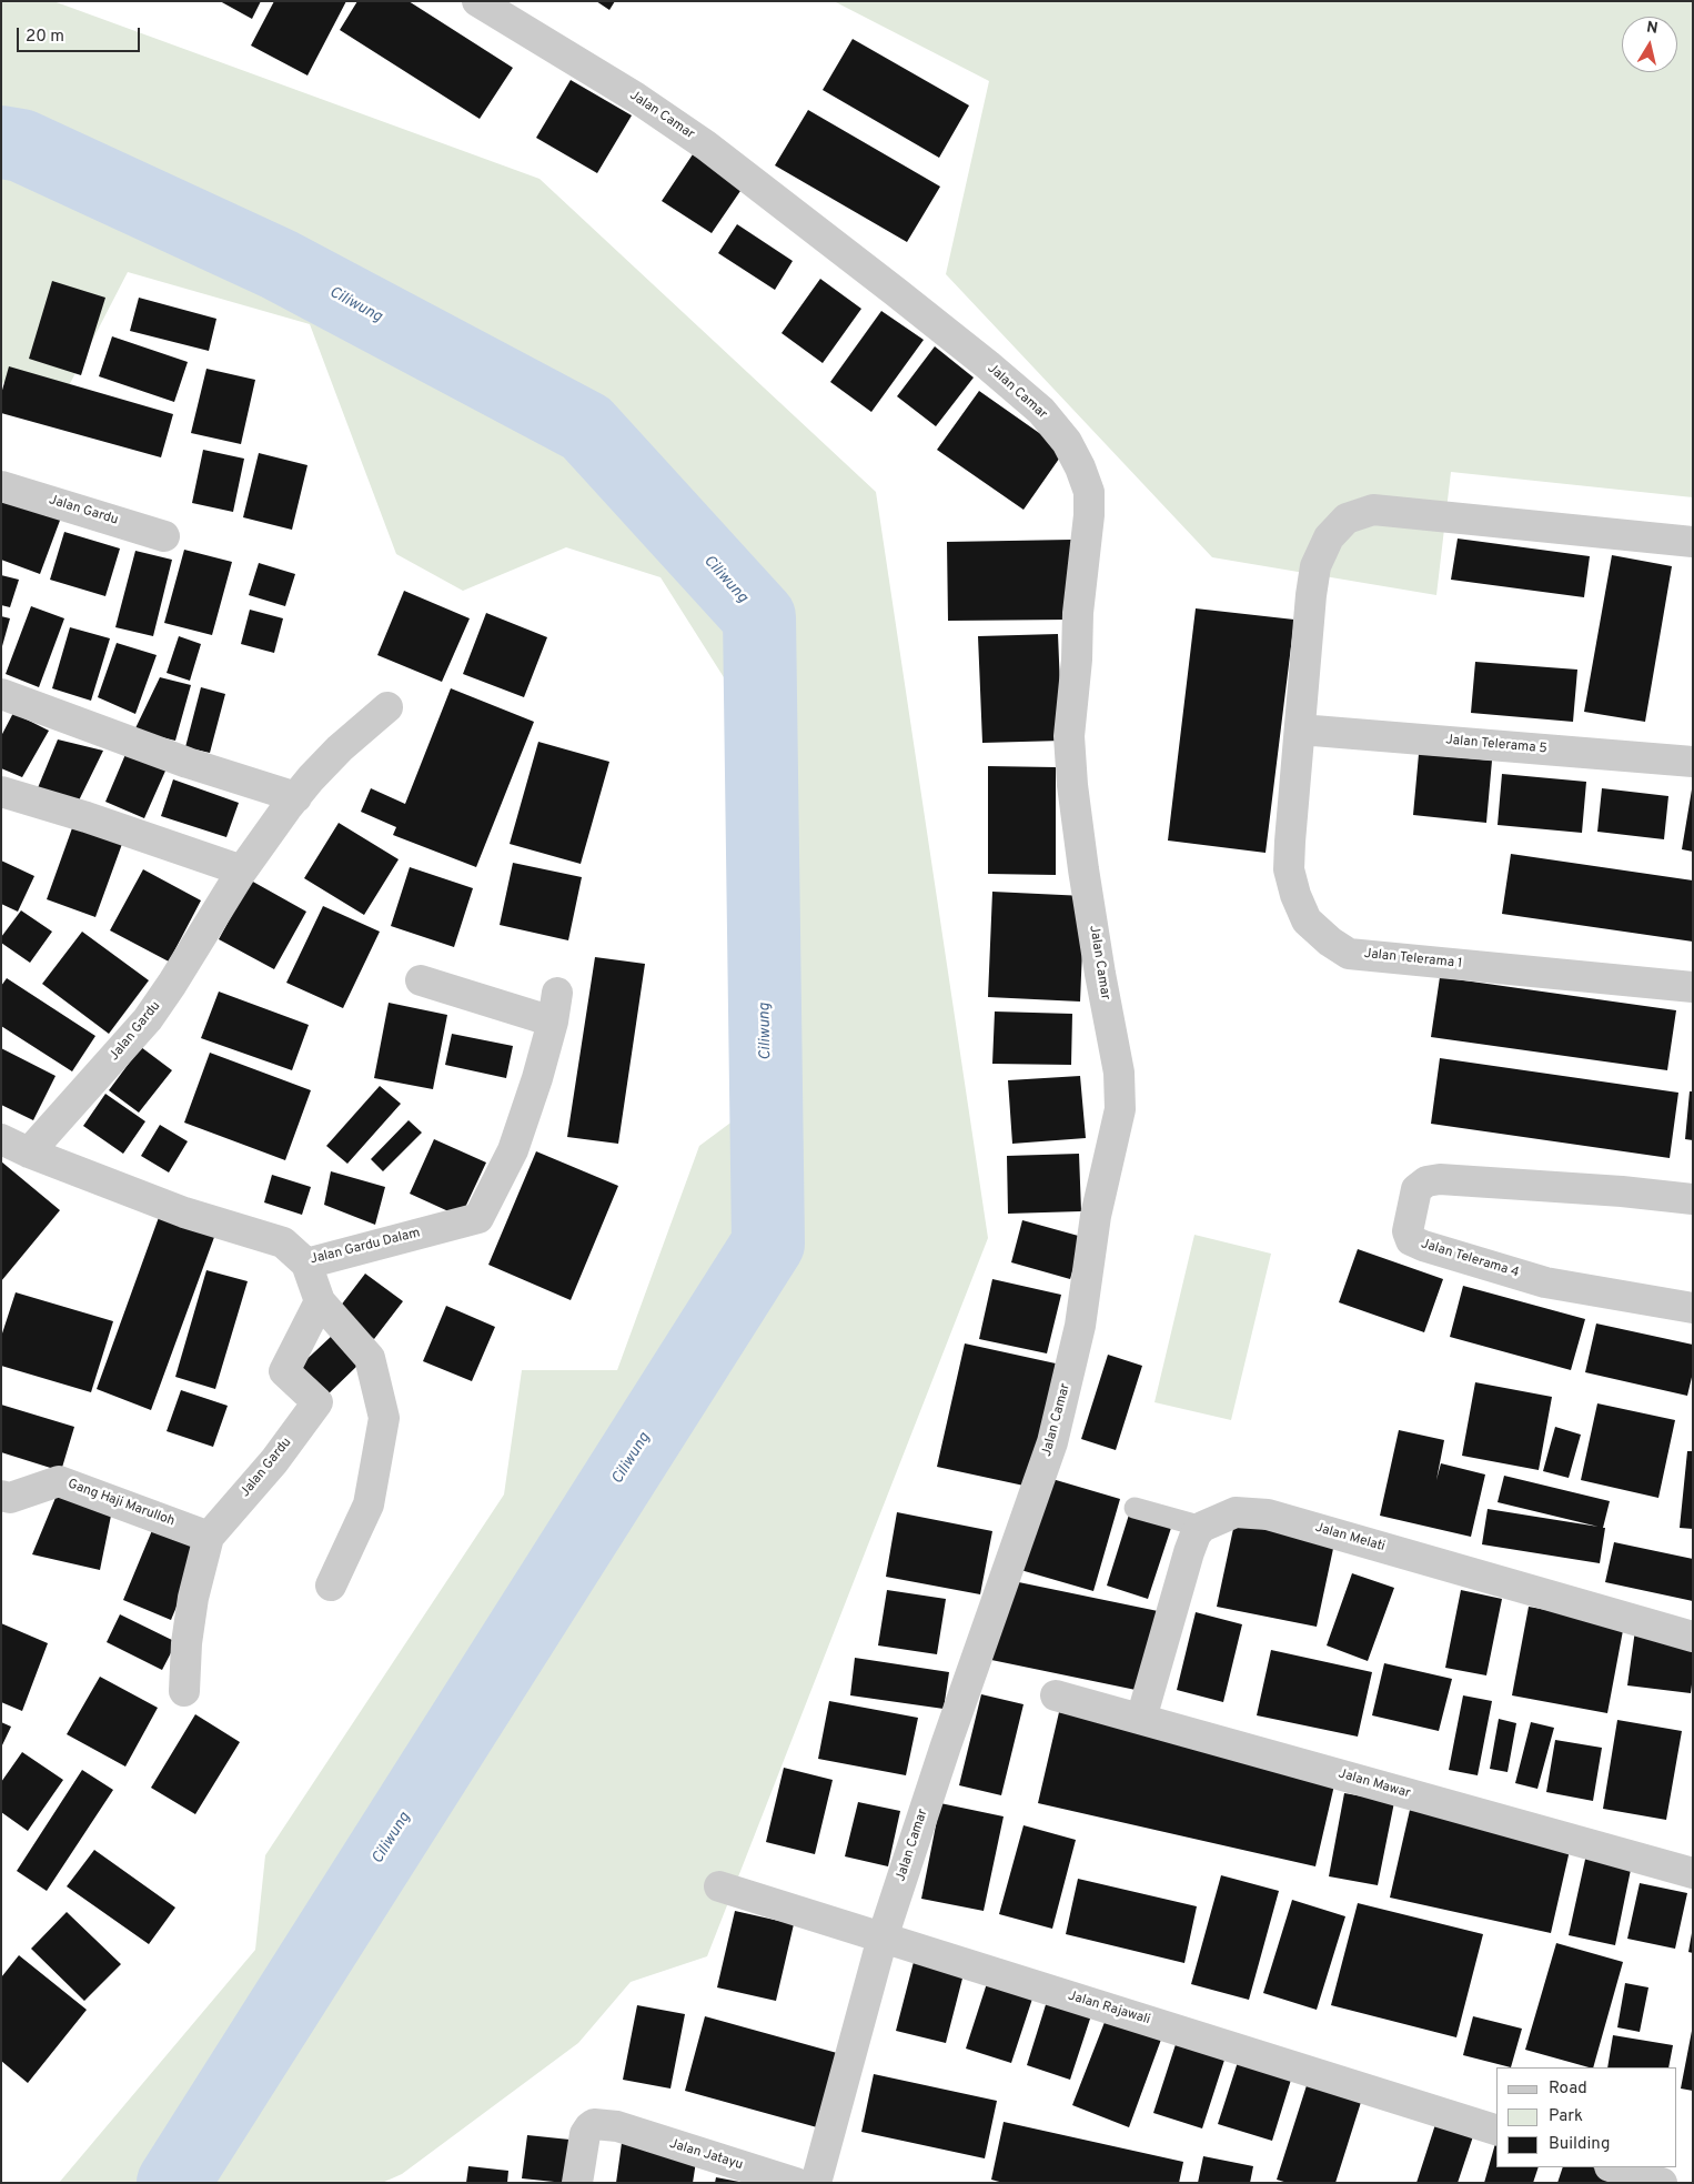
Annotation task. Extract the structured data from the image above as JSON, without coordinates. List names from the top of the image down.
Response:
{
  "streets": {
    "street": [
      "Jalan Camar",
      "Jalan Gardu",
      "Jalan Telerama 5",
      "Jalan Telerama 1",
      "Jalan Gardu Dalam",
      "Jalan Telerama 4",
      "Gang Haji Marulloh",
      "Jalan Melati",
      "Jalan Mawar",
      "Jalan Rajawali",
      "Jalan Jatayu"
    ]
  },
  "crossings": [
    ["Jalan Camar", "Jalan Rajawali"],
    ["Jalan Gardu", "Jalan Gardu Dalam"],
    ["Jalan Gardu", "Gang Haji Marulloh"],
    ["Jalan Telerama 5", "Jalan Telerama 1"]
  ],
  "water": ["Ciliwung"],
  "legend": ["Road", "Park", "Building"],
  "scale_bar": "20 m",
  "north": "top"
}
